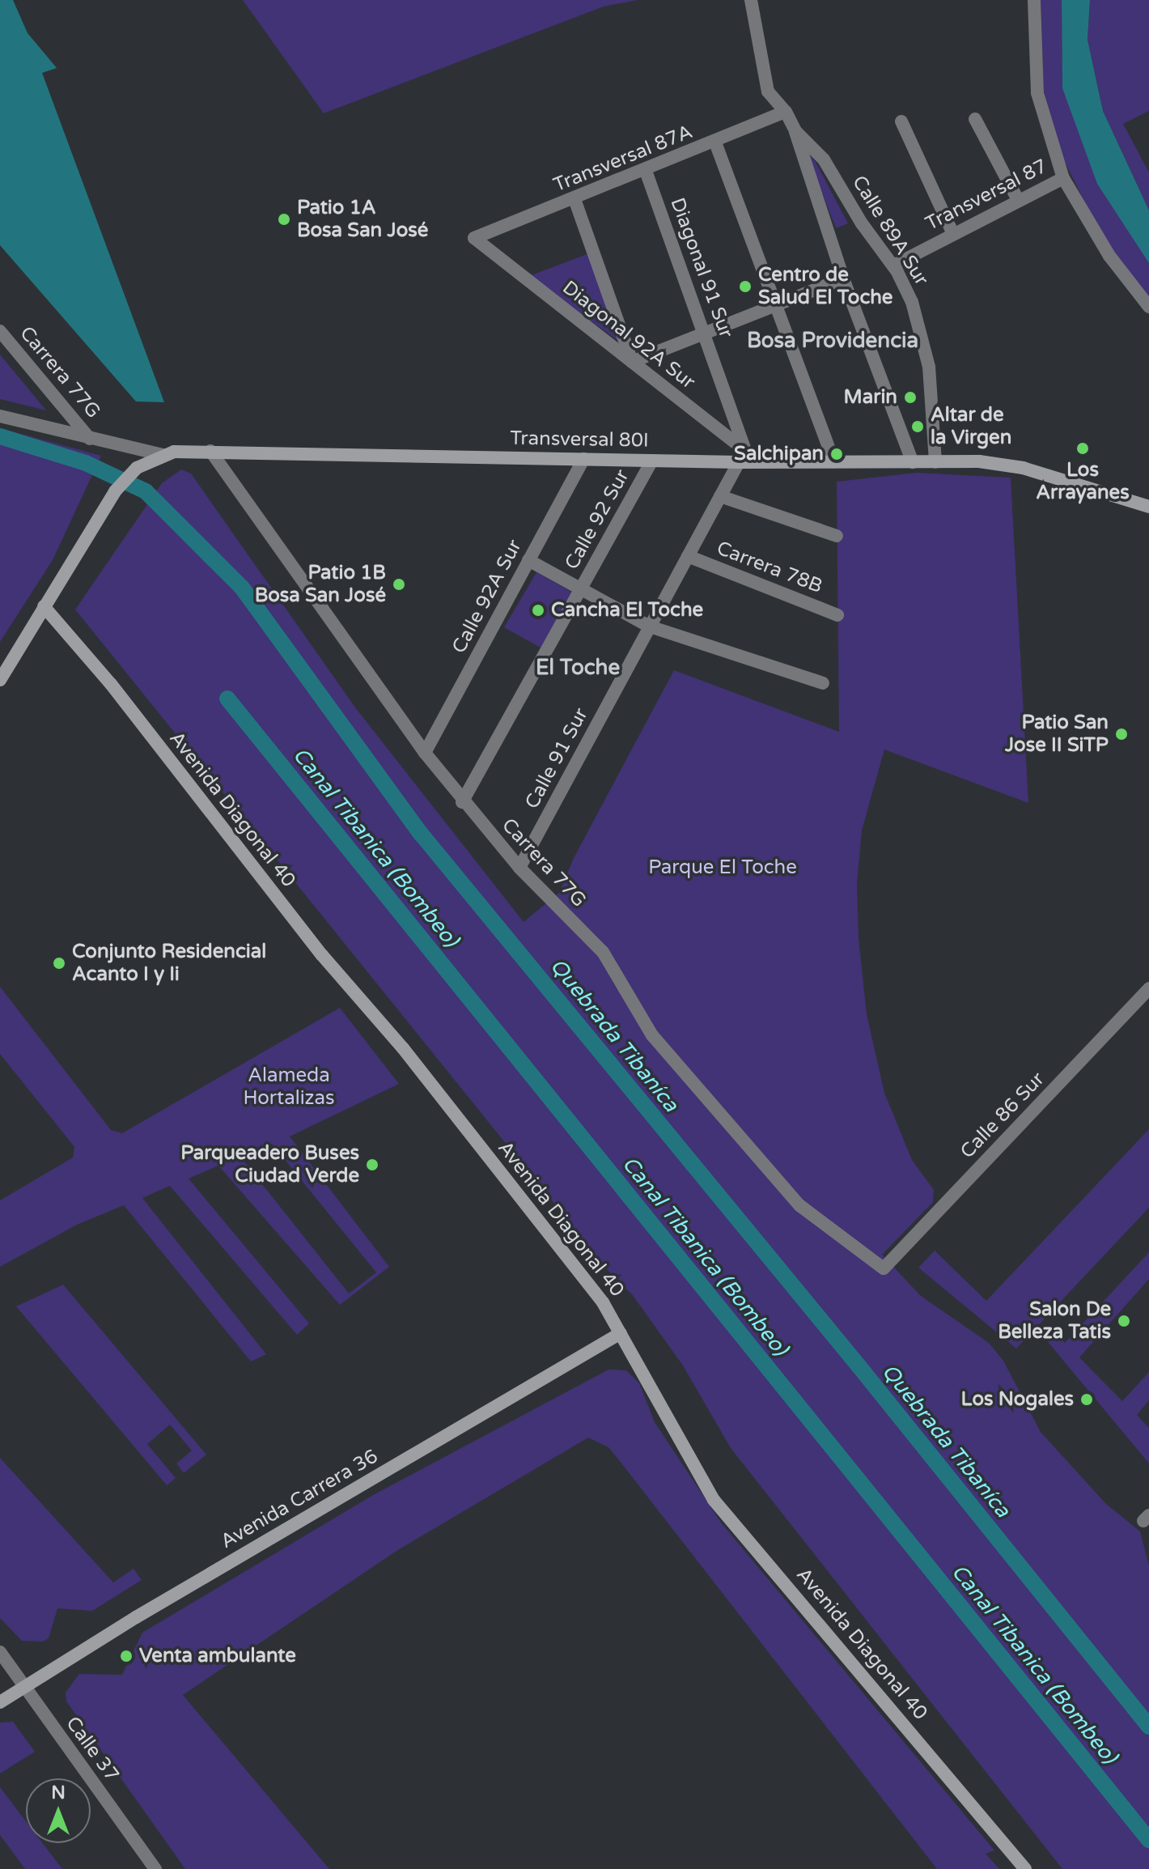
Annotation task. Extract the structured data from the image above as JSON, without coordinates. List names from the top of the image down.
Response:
{
  "streets": {
    "main road": ["Transversal 80I", "Avenida Diagonal 40", "Avenida Carrera 36"],
    "street": [
      "Transversal 87A",
      "Transversal 87",
      "Calle 89A Sur",
      "Diagonal 91 Sur",
      "Diagonal 92A Sur",
      "Carrera 77G",
      "Calle 92 Sur",
      "Carrera 78B",
      "Calle 92A Sur",
      "Calle 91 Sur",
      "Calle 86 Sur",
      "Calle 37"
    ]
  },
  "crossings": [
    ["Transversal 87A", "Calle 89A Sur"],
    ["Transversal 87A", "Diagonal 91 Sur"],
    ["Transversal 87A", "Diagonal 92A Sur"],
    ["Transversal 87", "Calle 89A Sur"],
    ["Calle 89A Sur", "Transversal 80I"],
    ["Diagonal 91 Sur", "Diagonal 92A Sur"],
    ["Diagonal 91 Sur", "Transversal 80I"],
    ["Diagonal 91 Sur", "Calle 91 Sur"],
    ["Diagonal 92A Sur", "Transversal 80I"],
    ["Diagonal 92A Sur", "Calle 91 Sur"],
    ["Carrera 77G", "Transversal 80I"],
    ["Carrera 77G", "Calle 92 Sur"],
    ["Carrera 77G", "Calle 92A Sur"],
    ["Carrera 77G", "Calle 91 Sur"],
    ["Carrera 77G", "Calle 86 Sur"],
    ["Transversal 80I", "Calle 92 Sur"],
    ["Transversal 80I", "Calle 92A Sur"],
    ["Transversal 80I", "Calle 91 Sur"],
    ["Transversal 80I", "Avenida Diagonal 40"],
    ["Carrera 78B", "Calle 91 Sur"],
    ["Avenida Diagonal 40", "Avenida Carrera 36"],
    ["Avenida Carrera 36", "Calle 37"]
  ],
  "districts": ["Bosa Providencia", "El Toche"],
  "water": ["Canal Tibanica (Bombeo)", "Quebrada Tibaníca"],
  "parks": ["Parque El Toche", "Alameda Hortalizas"],
  "places": [
    "Patio 1A Bosa San José",
    "Centro de Salud El Toche",
    "Marin",
    "Altar de la Virgen",
    "Los Arrayanes",
    "Salchipan",
    "Patio 1B Bosa San José",
    "Cancha El Toche",
    "Patio San Jose II SiTP",
    "Conjunto Residencial Acanto I y Ii",
    "Parqueadero Buses Ciudad Verde",
    "Salon De Belleza Tatis",
    "Los Nogales",
    "Venta ambulante"
  ],
  "north": "top"
}
